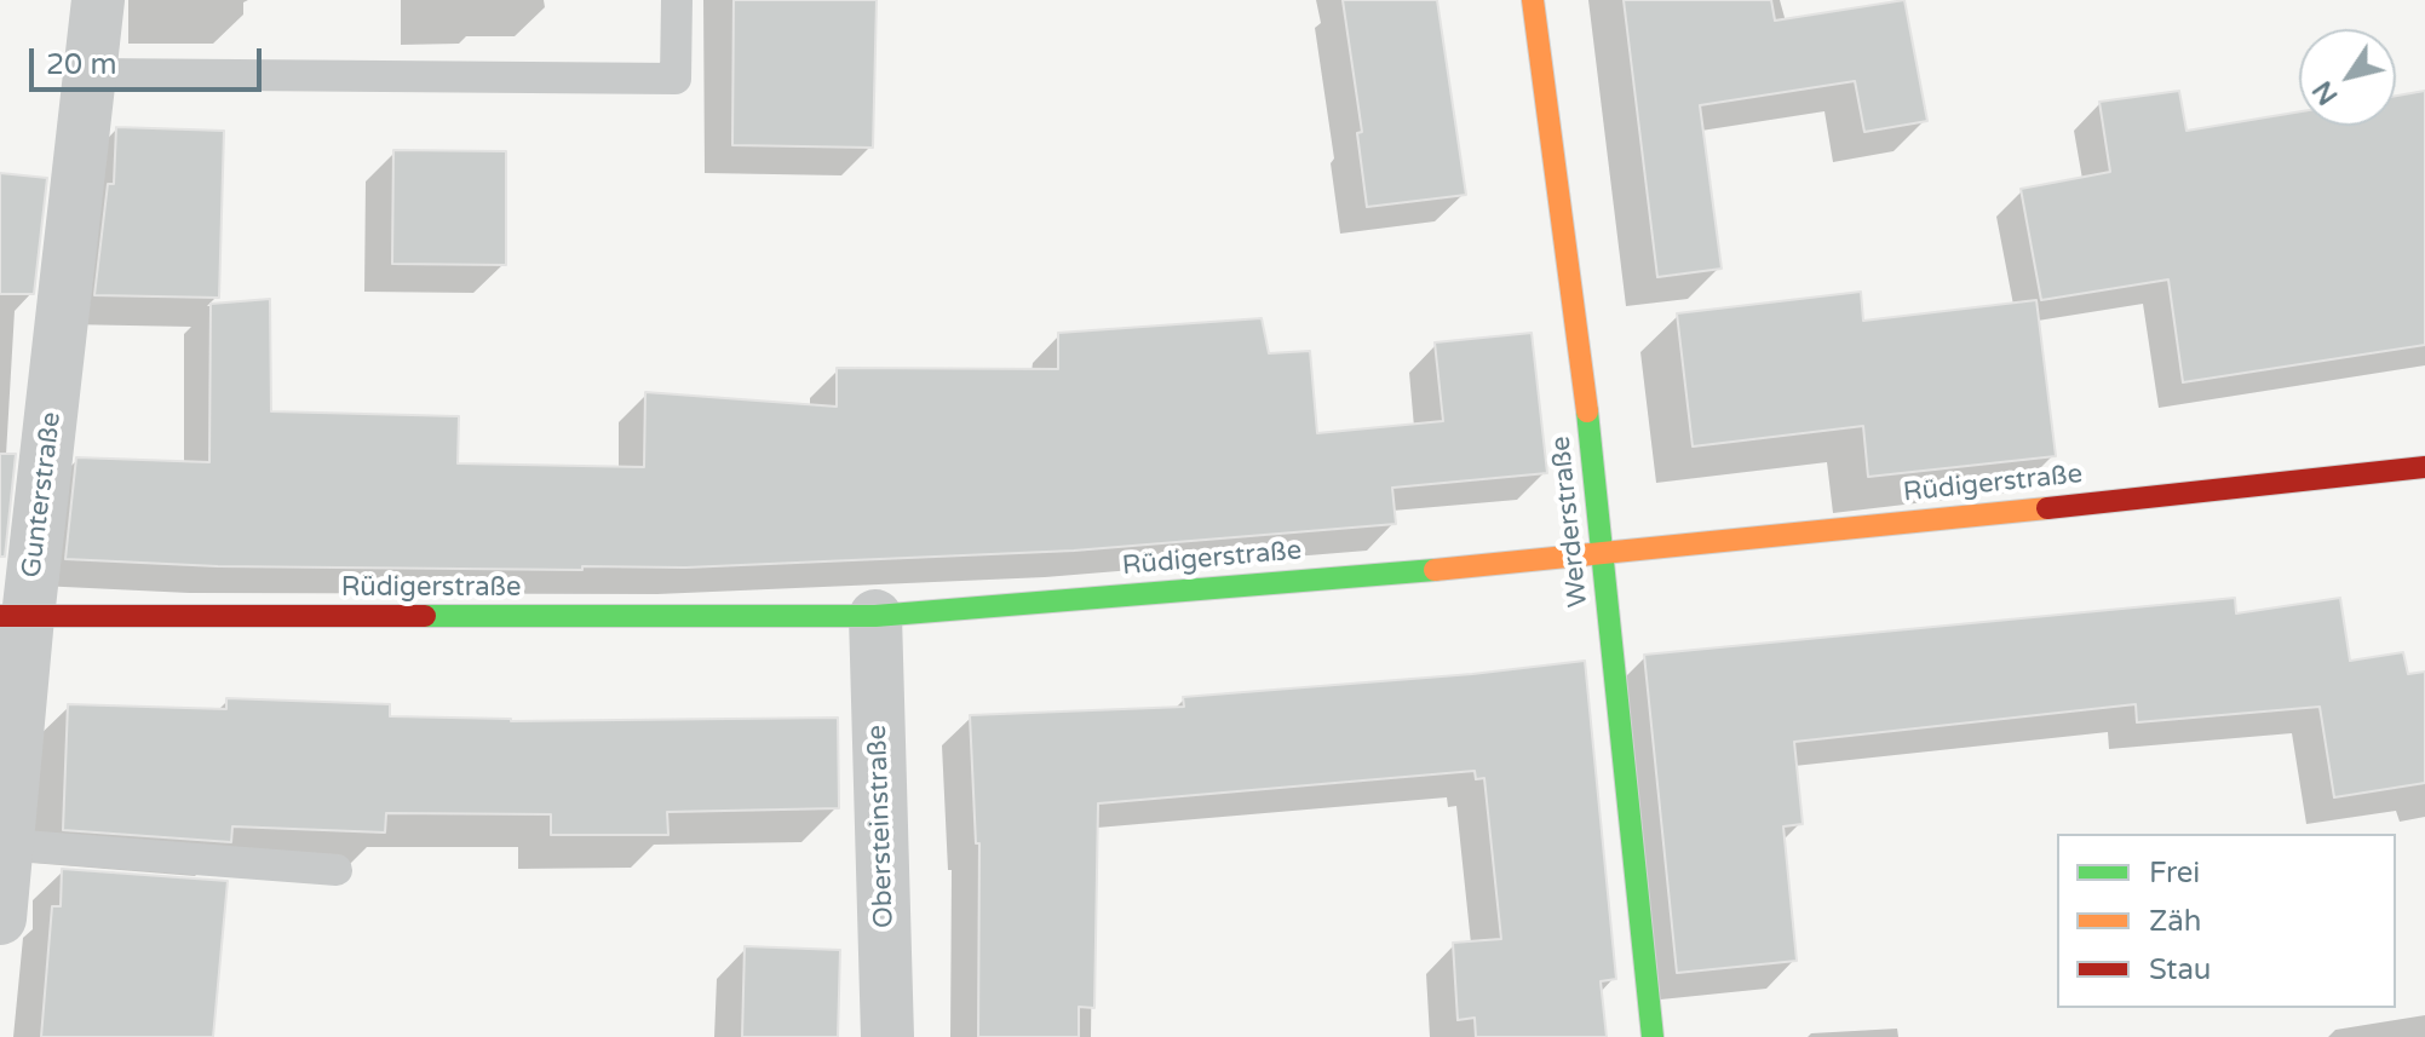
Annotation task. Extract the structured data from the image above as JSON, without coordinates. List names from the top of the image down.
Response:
{
  "streets": {
    "street": [
      "Rüdigerstraße",
      "Gunterstraße",
      "Werderstraße",
      "Obersteinstraße"
    ]
  },
  "crossings": [
    ["Rüdigerstraße", "Gunterstraße"],
    ["Rüdigerstraße", "Werderstraße"],
    ["Rüdigerstraße", "Obersteinstraße"]
  ],
  "legend": ["Frei", "Zäh", "Stau"],
  "scale_bar": "20 m",
  "north": "bottom left"
}
